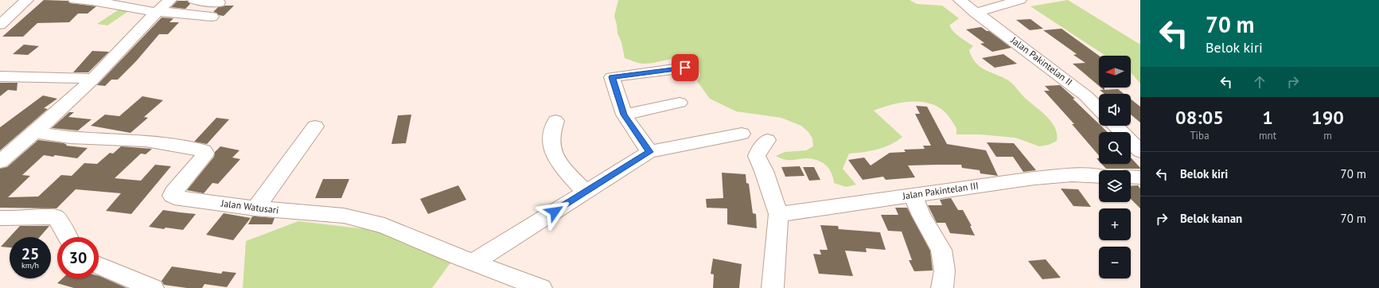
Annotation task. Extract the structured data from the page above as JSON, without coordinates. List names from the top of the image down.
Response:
{
  "streets": {
    "street": ["Jalan Pakintelan II", "Jalan Pakintelan III", "Jalan Watusari"]
  },
  "north": "left",
  "page": {
    "turn": ["70 m", "Belok kiri"],
    "map_buttons": ["+", "−"],
    "eta": [
      "08:05",
      "Tiba",
      "1",
      "mnt",
      "190",
      "m"
    ],
    "list": [
      {
        "name": "Belok kiri",
        "value": "70 m"
      },
      {
        "name": "Belok kanan",
        "value": "70 m"
      }
    ],
    "speed": "25 km/h",
    "limit": "30"
  }
}
